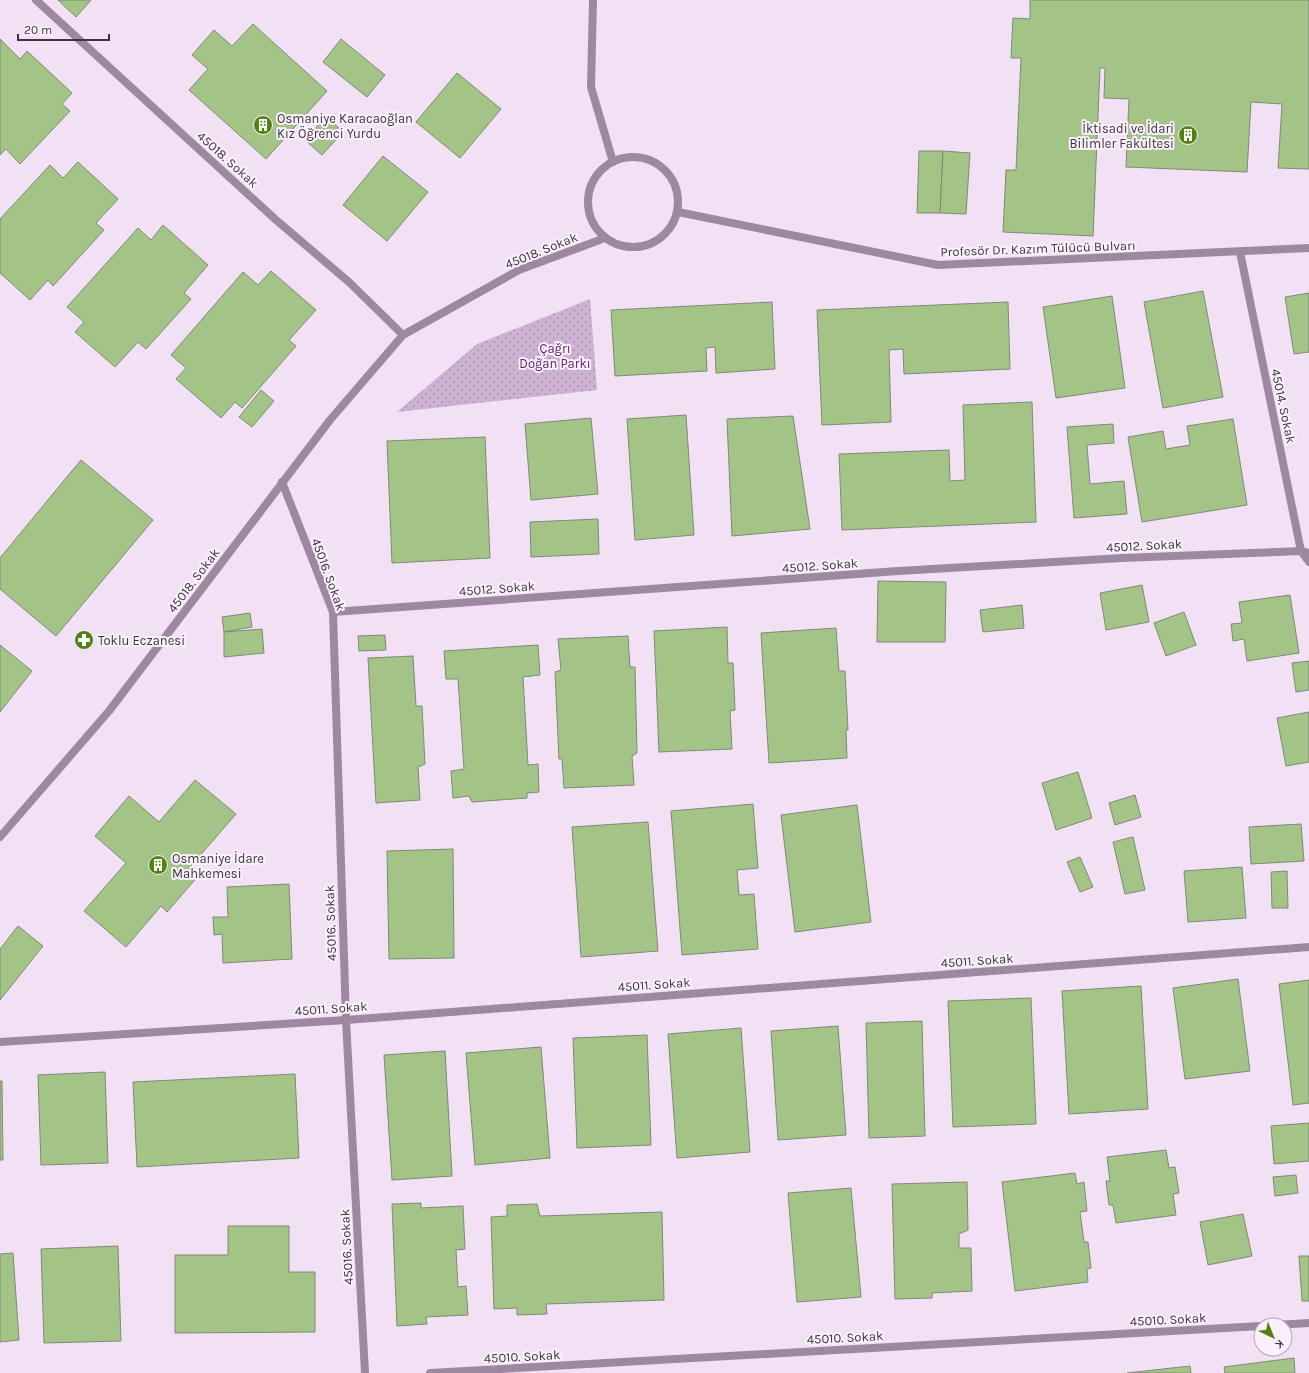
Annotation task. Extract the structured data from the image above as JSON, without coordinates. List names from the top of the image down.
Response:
{
  "streets": {
    "street": [
      "45018. Sokak",
      "Profesör Dr. Kazım Tülücü Bulvarı",
      "45014. Sokak",
      "45012. Sokak",
      "45016. Sokak",
      "45011. Sokak",
      "45010. Sokak"
    ]
  },
  "crossings": [
    ["45018. Sokak", "Profesör Dr. Kazım Tülücü Bulvarı"],
    ["45018. Sokak", "45016. Sokak"],
    ["Profesör Dr. Kazım Tülücü Bulvarı", "45014. Sokak"],
    ["45014. Sokak", "45012. Sokak"],
    ["45012. Sokak", "45016. Sokak"],
    ["45016. Sokak", "45011. Sokak"]
  ],
  "parks": ["Çağrı Doğan Parkı"],
  "places": {
    "building": ["Osmaniye Karacaoğlan Kız Öğrenci Yurdu", "İktisadi ve İdari Bilimler Fakültesi", "Osmaniye İdare Mahkemesi"],
    "pharmacy": ["Toklu Eczanesi"]
  },
  "scale_bar": "20 m",
  "north": "bottom right"
}
